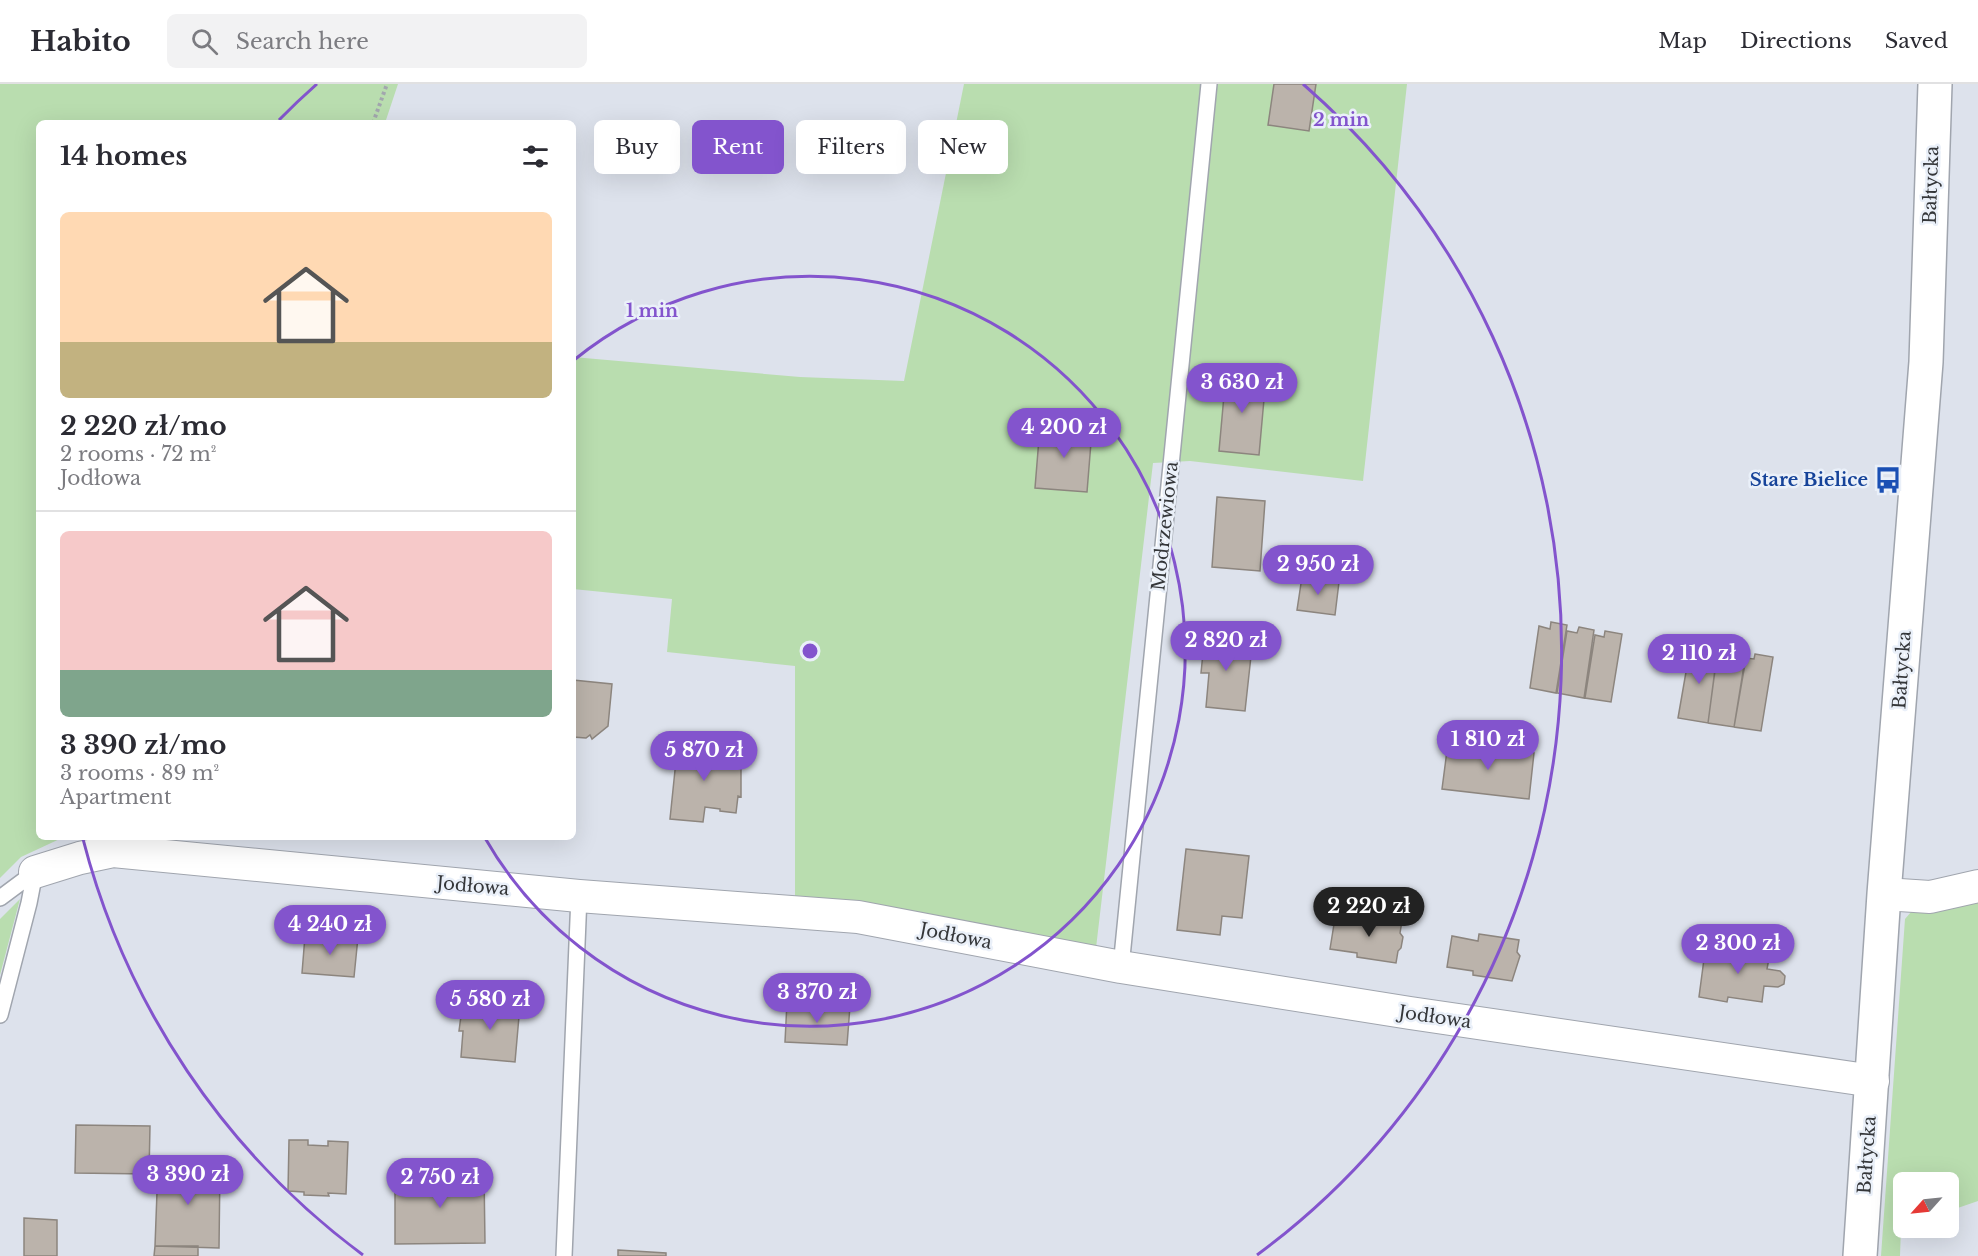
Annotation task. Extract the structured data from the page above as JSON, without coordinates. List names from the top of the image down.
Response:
{
  "streets": {
    "street": ["Bałtycka", "Jodłowa"],
    "lane": ["Modrzewiowa"]
  },
  "crossings": [
    ["Bałtycka", "Jodłowa"],
    ["Modrzewiowa", "Jodłowa"]
  ],
  "places": {
    "bus stop": ["Stare Bielice"]
  },
  "north": "bottom left",
  "page": {
    "header": "Habito",
    "search": "Search here",
    "nav": ["Map", "Directions", "Saved"],
    "chip": [
      "Buy",
      "Rent",
      "Filters",
      "New"
    ],
    "heading": "14 homes",
    "list": [
      {
        "name": "2 220 zł/mo",
        "note": "2 rooms · 72 m² · Jodłowa"
      },
      {
        "name": "3 390 zł/mo",
        "note": "3 rooms · 89 m² · Apartment"
      }
    ],
    "price": [
      "3 630 zł",
      "4 200 zł",
      "2 950 zł",
      "2 820 zł",
      "2 110 zł",
      "1 810 zł",
      "5 870 zł",
      "2 220 zł",
      "4 240 zł",
      "2 300 zł",
      "3 370 zł",
      "5 580 zł",
      "3 390 zł",
      "2 750 zł"
    ]
  },
  "rings": ["2 min", "1 min"]
}
